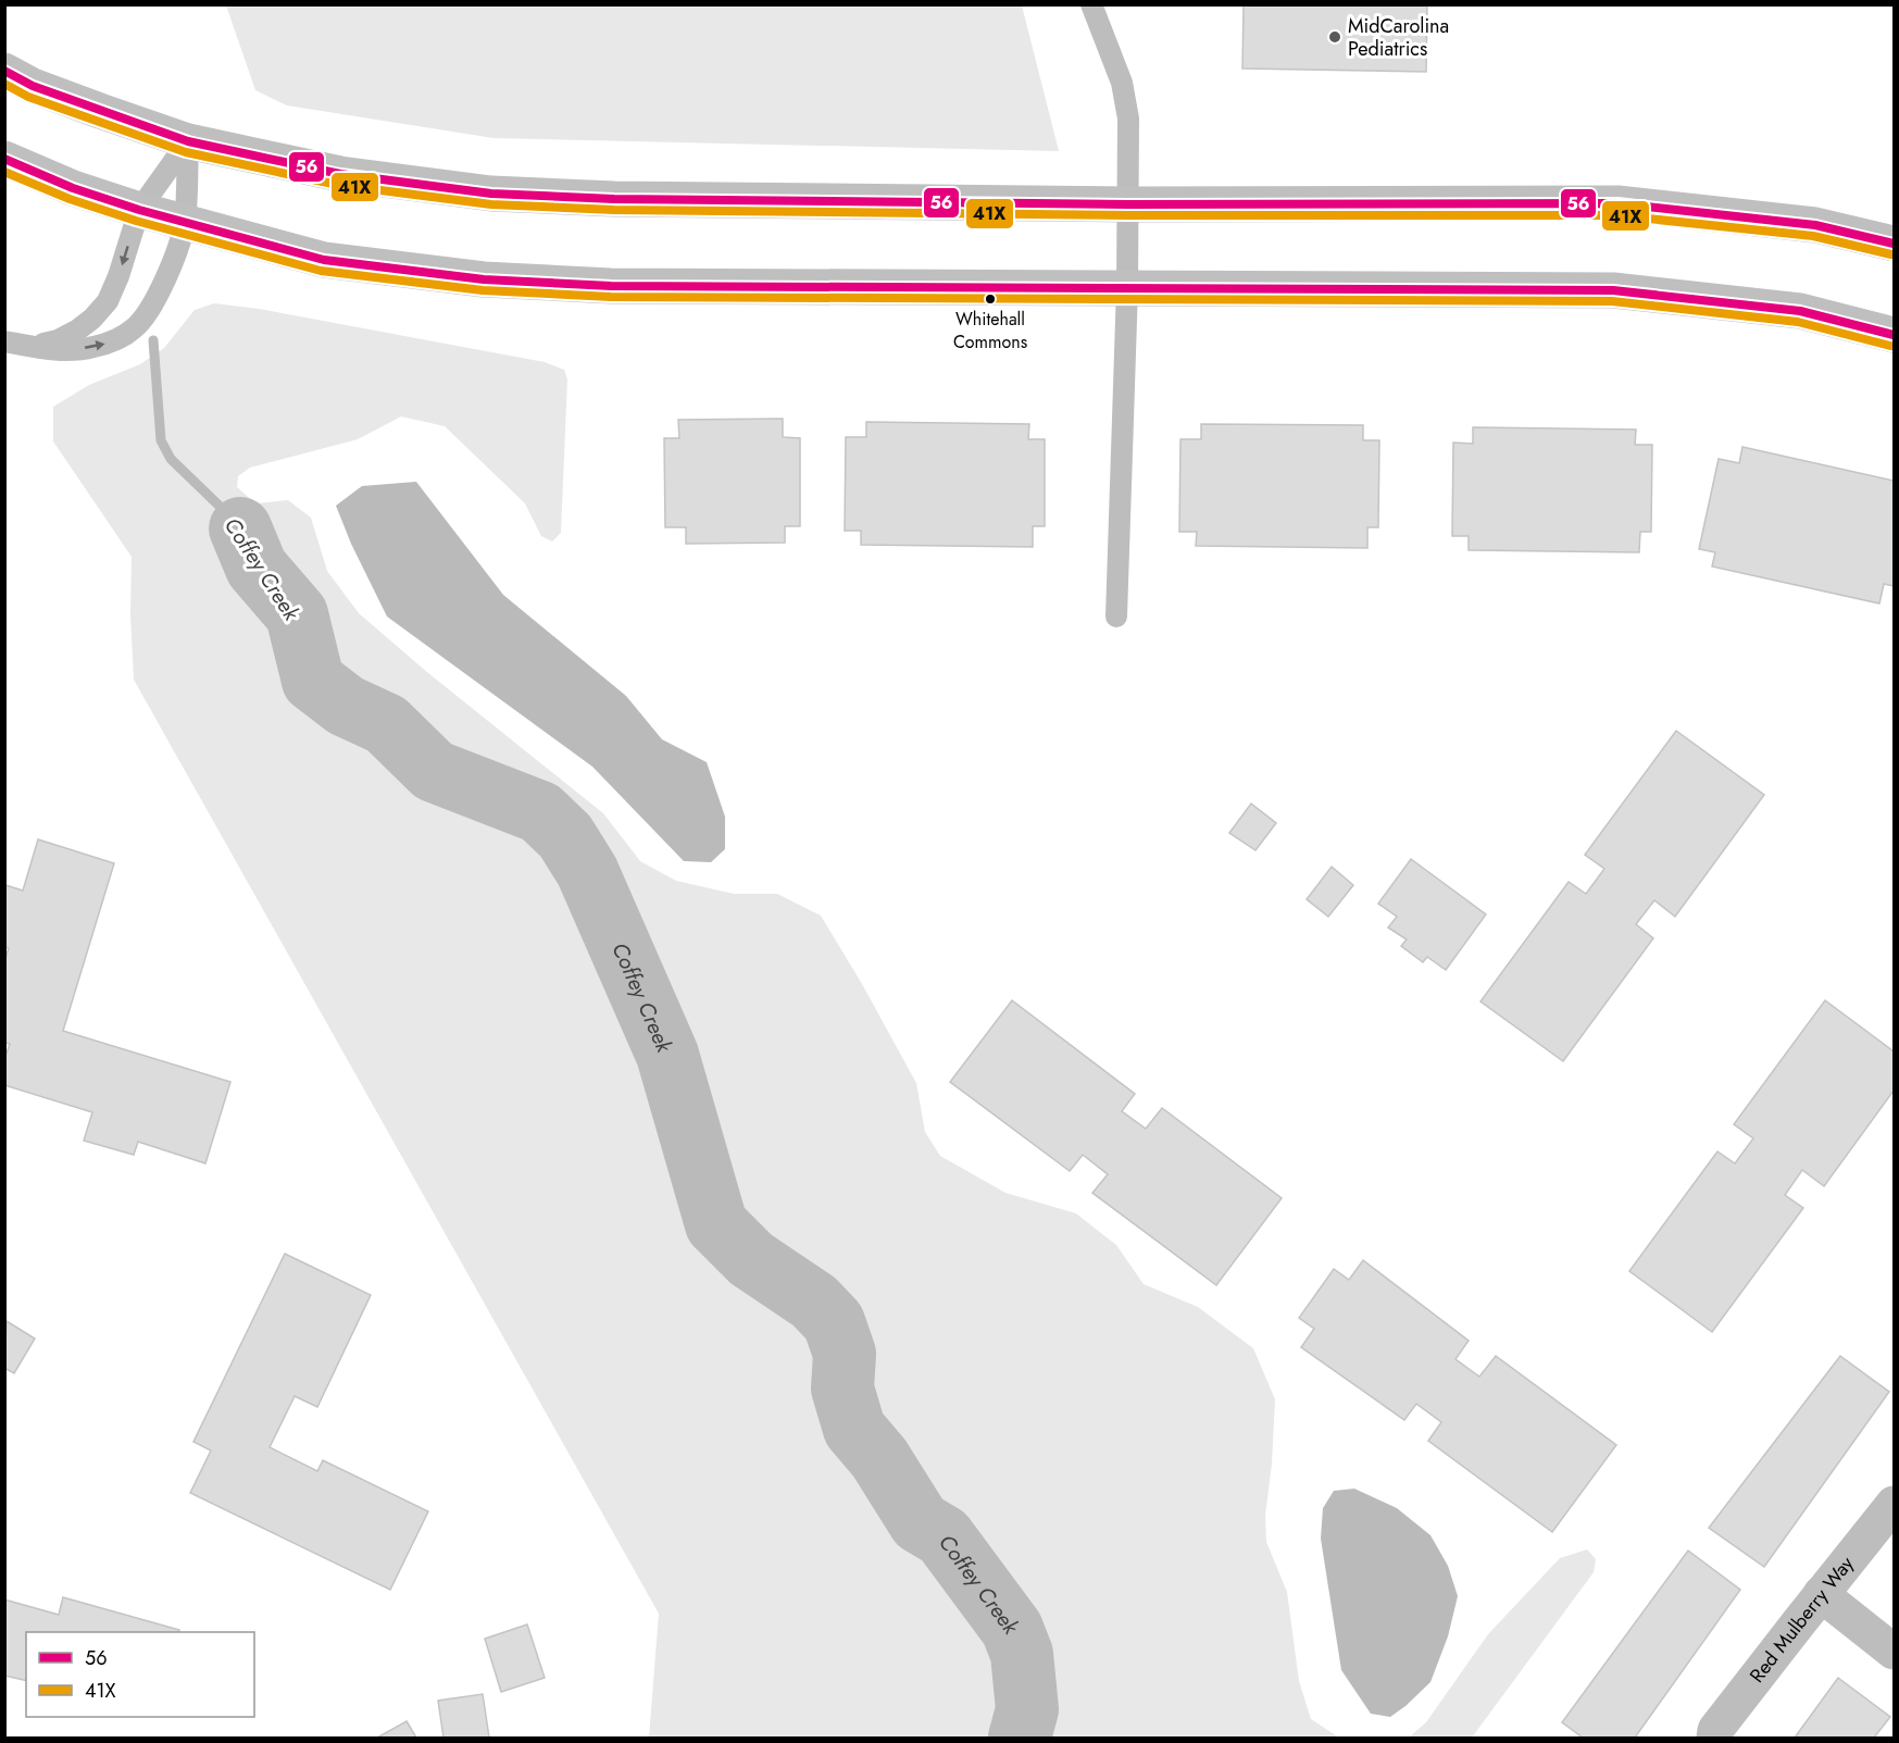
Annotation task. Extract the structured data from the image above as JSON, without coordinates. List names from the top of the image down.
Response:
{
  "streets": {
    "street": ["Red Mulberry Way"]
  },
  "water": ["Coffey Creek"],
  "places": ["MidCarolina Pediatrics", "Whitehall Commons"],
  "lines": ["transit line 56", "transit line 41X"],
  "legend": ["56", "41X"]
}
